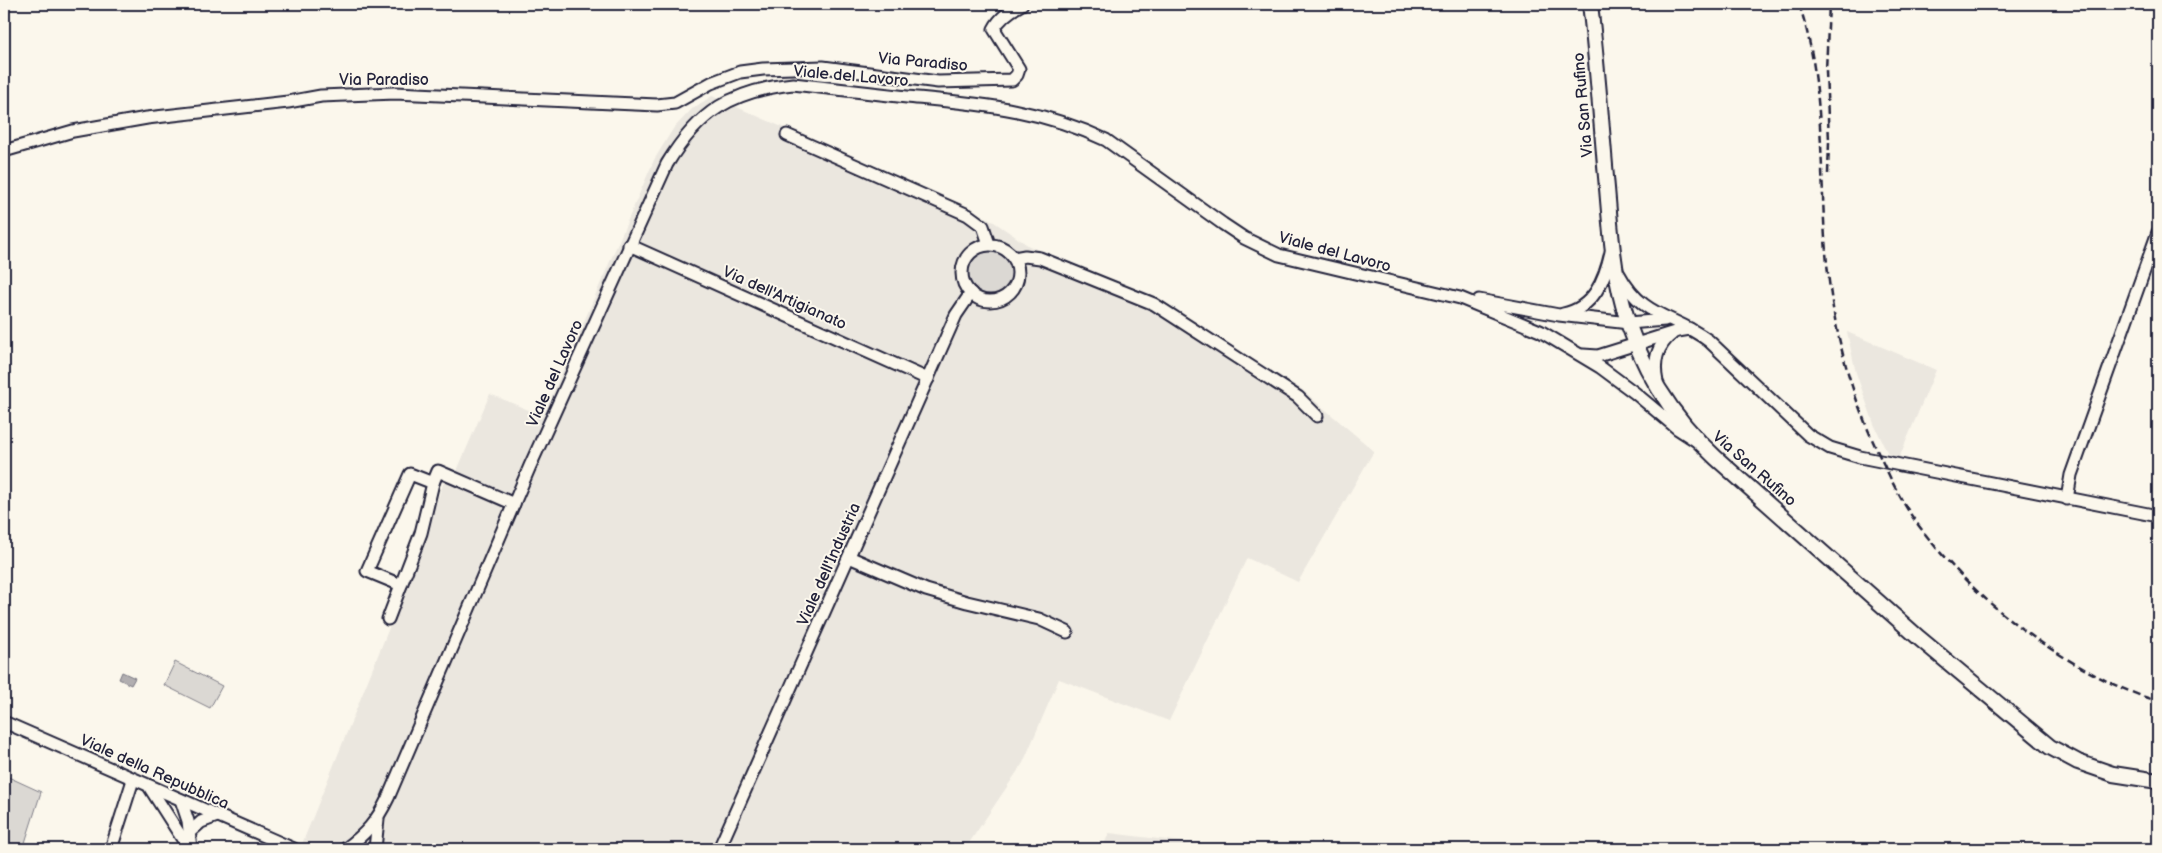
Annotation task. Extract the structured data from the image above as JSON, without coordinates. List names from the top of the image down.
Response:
{
  "streets": {
    "main road": ["Via San Rufino"],
    "street": [
      "Via Paradiso",
      "Viale del Lavoro",
      "Via dell'Artigianato",
      "Viale dell'Industria",
      "Viale della Repubblica"
    ]
  },
  "crossings": [
    ["Viale del Lavoro", "Via San Rufino"],
    ["Viale del Lavoro", "Via dell'Artigianato"],
    ["Via dell'Artigianato", "Viale dell'Industria"]
  ]
}
